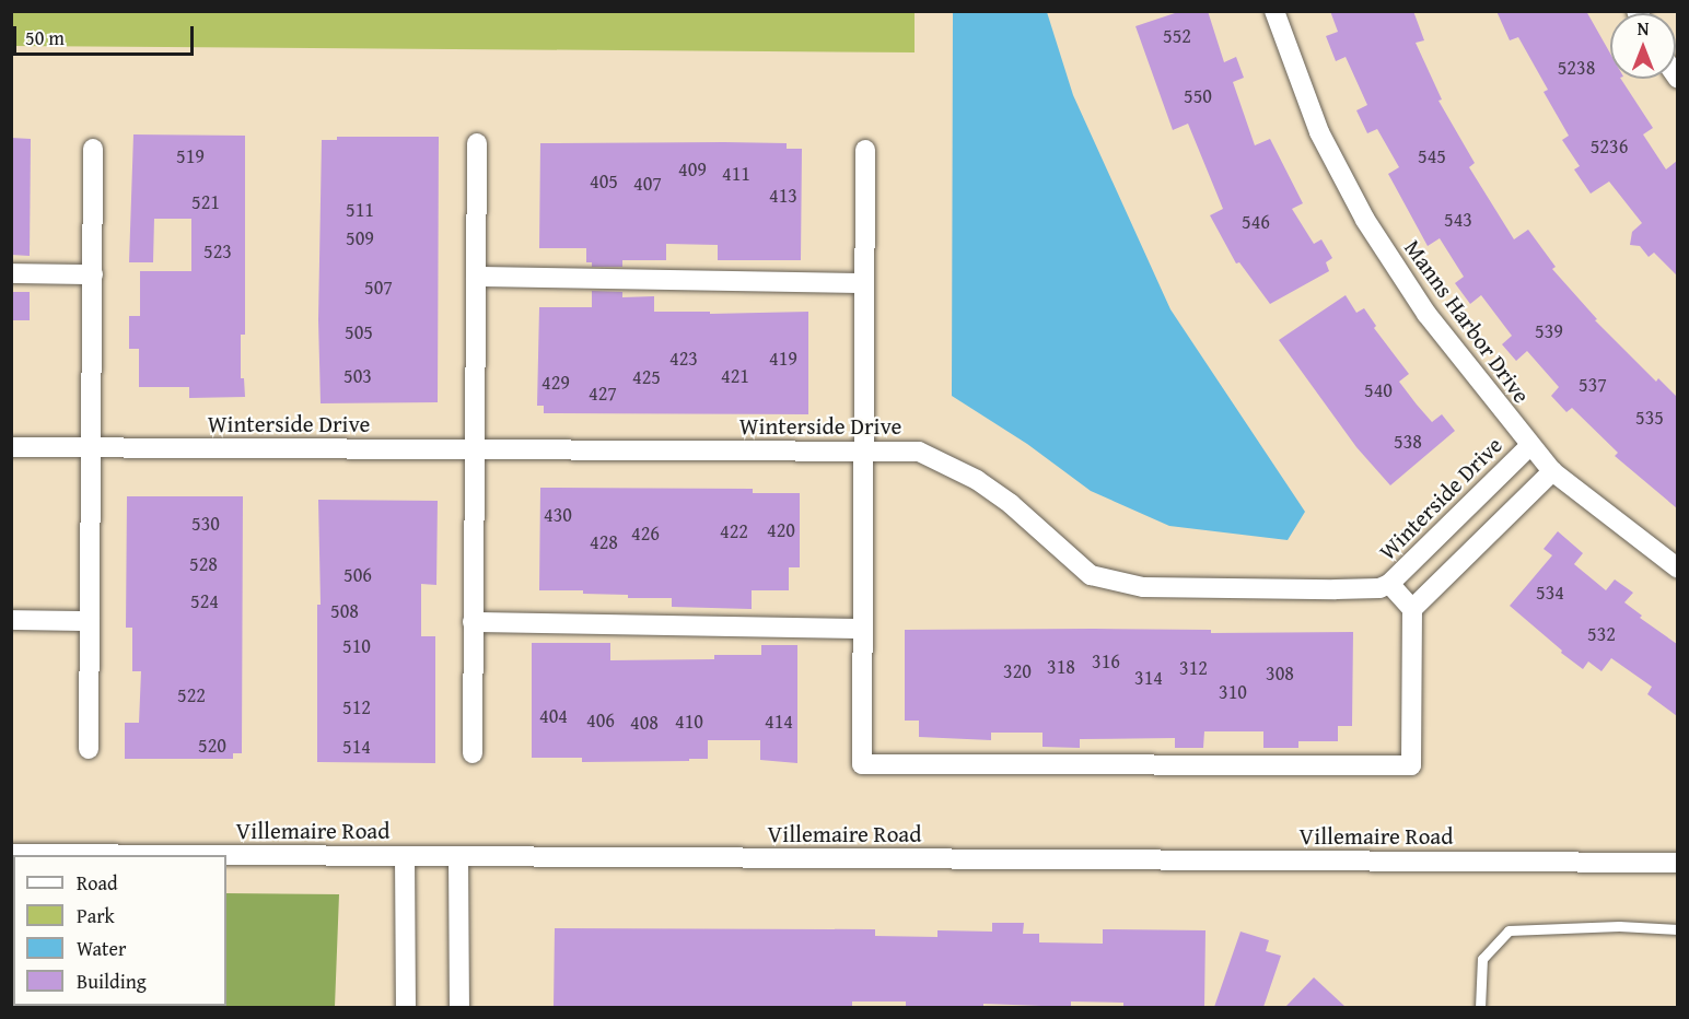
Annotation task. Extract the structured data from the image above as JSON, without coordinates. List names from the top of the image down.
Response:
{
  "streets": {
    "street": ["Manns Harbor Drive", "Winterside Drive", "Villemaire Road"]
  },
  "crossings": [
    ["Manns Harbor Drive", "Winterside Drive"]
  ],
  "house_numbers": [
    "552",
    "5238",
    "550",
    "5236",
    "519",
    "545",
    "409",
    "411",
    "405",
    "407",
    "413",
    "521",
    "511",
    "543",
    "546",
    "509",
    "523",
    "507",
    "539",
    "505",
    "423",
    "419",
    "503",
    "421",
    "425",
    "429",
    "537",
    "540",
    "427",
    "535",
    "538",
    "430",
    "530",
    "420",
    "422",
    "426",
    "428",
    "528",
    "506",
    "534",
    "524",
    "508",
    "532",
    "510",
    "316",
    "318",
    "312",
    "320",
    "308",
    "314",
    "310",
    "522",
    "512",
    "404",
    "406",
    "410",
    "414",
    "408",
    "520",
    "514"
  ],
  "legend": [
    "Road",
    "Park",
    "Water",
    "Building"
  ],
  "scale_bar": "50 m",
  "north": "top"
}
